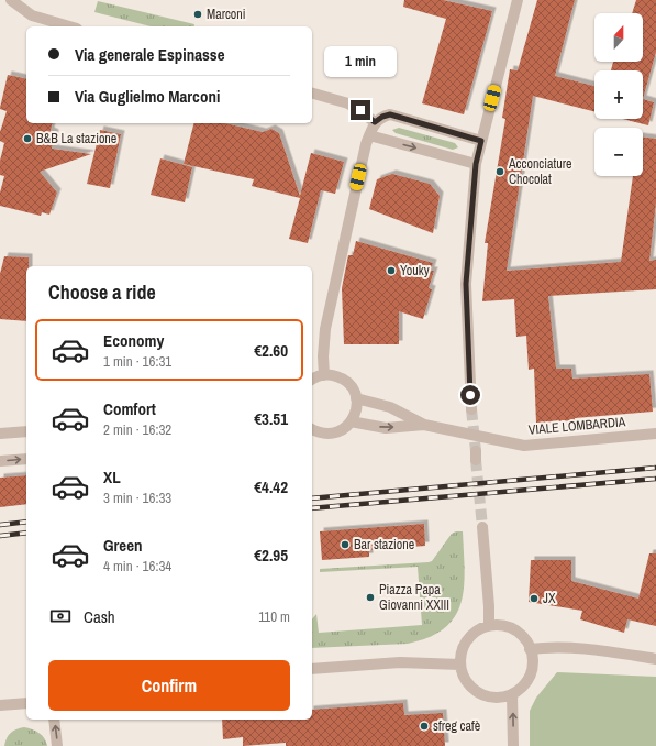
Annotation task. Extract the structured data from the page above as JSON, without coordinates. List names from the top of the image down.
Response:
{
  "streets": {
    "street": ["VIALE LOMBARDIA"]
  },
  "places": [
    "Marconi",
    "B&B La stazione",
    "Acconciature Chocolat",
    "Youky",
    "Bar stazione",
    "Piazza Papa Giovanni XXIII",
    "JX",
    "sfreg cafè"
  ],
  "north": "top",
  "page": {
    "map_buttons": ["+", "−"],
    "banner": ["Via generale Espinasse", "Via Guglielmo Marconi"],
    "bubble": "1 min",
    "heading": "Choose a ride",
    "list": [
      {
        "name": "Economy",
        "note": "1 min · 16:31",
        "value": "€2.60"
      },
      {
        "name": "Comfort",
        "note": "2 min · 16:32",
        "value": "€3.51"
      },
      {
        "name": "XL",
        "note": "3 min · 16:33",
        "value": "€4.42"
      },
      {
        "name": "Green",
        "note": "4 min · 16:34",
        "value": "€2.95"
      }
    ],
    "pay": ["Cash", "110 m"],
    "buttons": "Confirm"
  }
}
